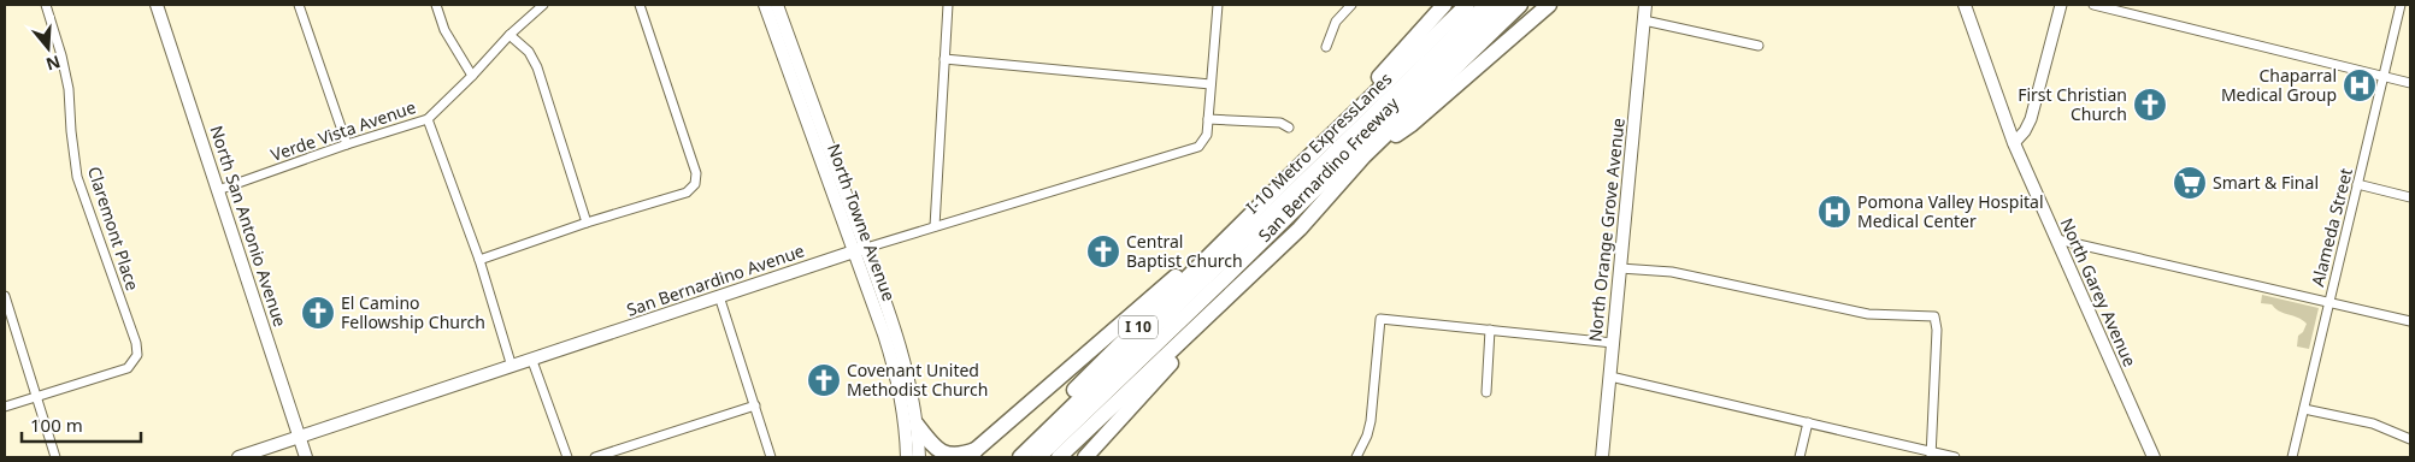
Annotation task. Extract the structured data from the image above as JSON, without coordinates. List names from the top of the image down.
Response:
{
  "streets": {
    "highway": ["I-10 Metro ExpressLanes", "San Bernardino Freeway", "I 10"],
    "main road": [
      "North Towne Avenue",
      "North San Antonio Avenue",
      "North Orange Grove Avenue",
      "San Bernardino Avenue",
      "North Garey Avenue"
    ],
    "street": ["Verde Vista Avenue", "Alameda Street", "Claremont Place"]
  },
  "crossings": [
    ["Verde Vista Avenue", "North San Antonio Avenue"],
    ["North Towne Avenue", "San Bernardino Avenue"],
    ["North San Antonio Avenue", "San Bernardino Avenue"]
  ],
  "places": {
    "hospital": ["Chaparral Medical Group", "Pomona Valley Hospital Medical Center"],
    "church": [
      "First Christian Church",
      "Central Baptist Church",
      "El Camino Fellowship Church",
      "Covenant United Methodist Church"
    ],
    "supermarket": ["Smart & Final"]
  },
  "scale_bar": "100 m",
  "north": "bottom"
}
